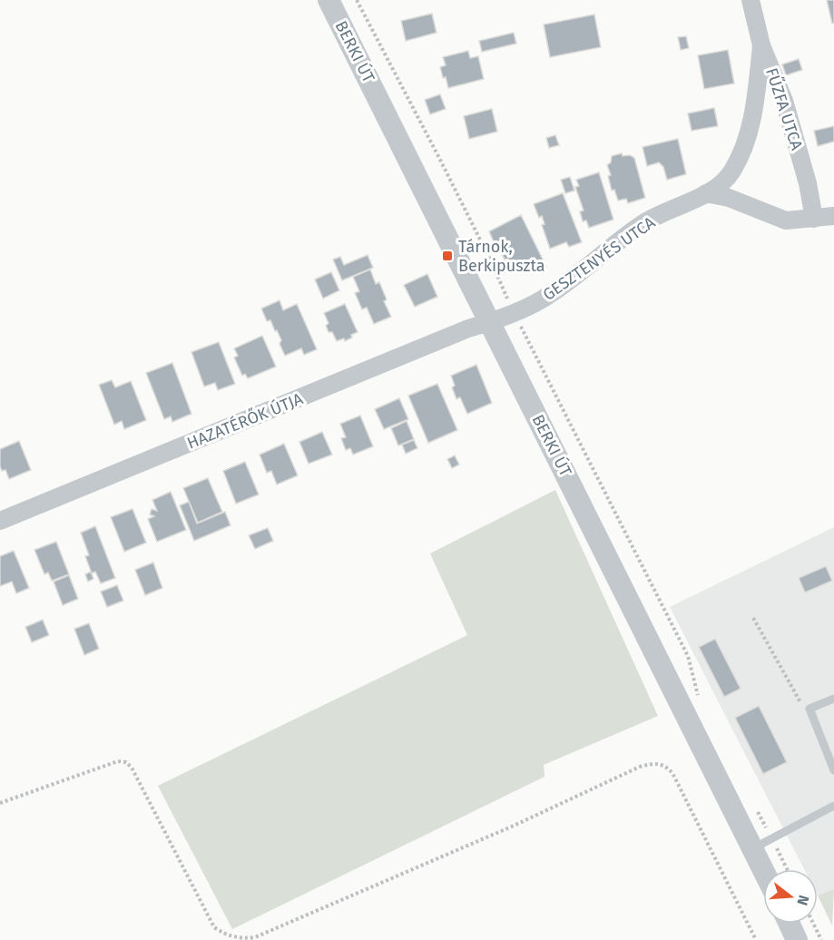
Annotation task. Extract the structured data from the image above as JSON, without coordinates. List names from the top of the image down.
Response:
{
  "streets": {
    "street": [
      "BERKI ÚT",
      "FŰZFA UTCA",
      "GESZTENYÉS UTCA",
      "HAZATÉRŐK ÚTJA"
    ]
  },
  "crossings": [
    ["BERKI ÚT", "GESZTENYÉS UTCA"],
    ["BERKI ÚT", "HAZATÉRŐK ÚTJA"],
    ["FŰZFA UTCA", "GESZTENYÉS UTCA"],
    ["GESZTENYÉS UTCA", "HAZATÉRŐK ÚTJA"]
  ],
  "places": {
    "transit": ["Tárnok, Berkipuszta"]
  },
  "north": "right"
}
